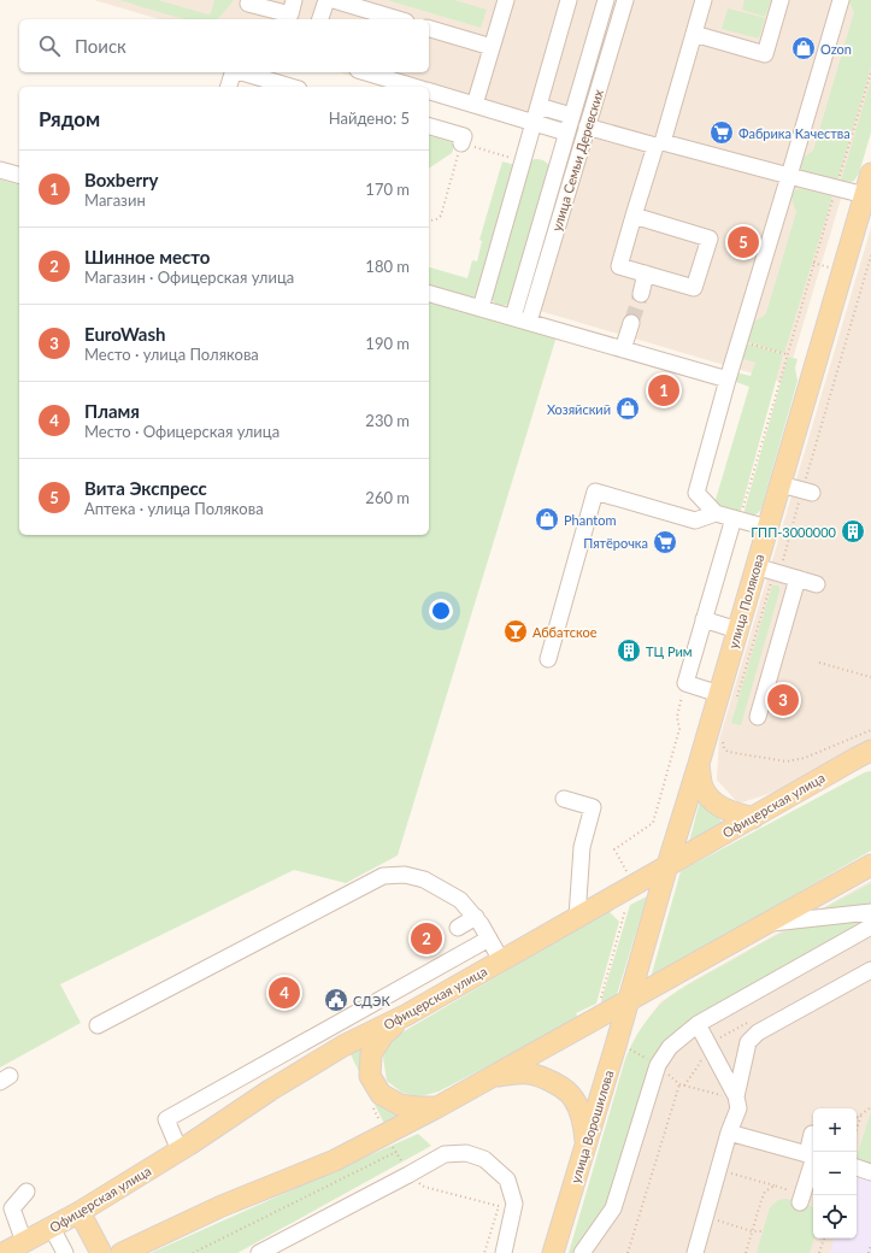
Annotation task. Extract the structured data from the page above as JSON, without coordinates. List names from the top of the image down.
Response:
{
  "streets": {
    "main road": ["улица Полякова", "Офицерская улица", "улица Ворошилова"],
    "street": ["улица Семьи Деревских"]
  },
  "crossings": [
    ["улица Полякова", "Офицерская улица"],
    ["улица Полякова", "улица Ворошилова"]
  ],
  "places": {
    "shop": ["Ozon", "Хозяйский", "Phantom"],
    "supermarket": ["Фабрика Качества", "Пятёрочка"],
    "building": ["ГПП-3000000", "ТЦ Рим"],
    "bar": ["Аббатское"],
    "public building": ["СДЭК"]
  },
  "page": {
    "search": "Поиск",
    "heading": ["Рядом", "Найдено: 5"],
    "list": [
      {
        "mark": "1",
        "name": "Boxberry",
        "note": "Магазин",
        "value": "170 m"
      },
      {
        "mark": "2",
        "name": "Шинное место",
        "note": "Магазин · Офицерская улица",
        "value": "180 m"
      },
      {
        "mark": "3",
        "name": "EuroWash",
        "note": "Место · улица Полякова",
        "value": "190 m"
      },
      {
        "mark": "4",
        "name": "Пламя",
        "note": "Место · Офицерская улица",
        "value": "230 m"
      },
      {
        "mark": "5",
        "name": "Вита Экспресс",
        "note": "Аптека · улица Полякова",
        "value": "260 m"
      }
    ],
    "pins": [
      "5",
      "1",
      "3",
      "2",
      "4"
    ],
    "map_buttons": ["+", "−"]
  }
}
